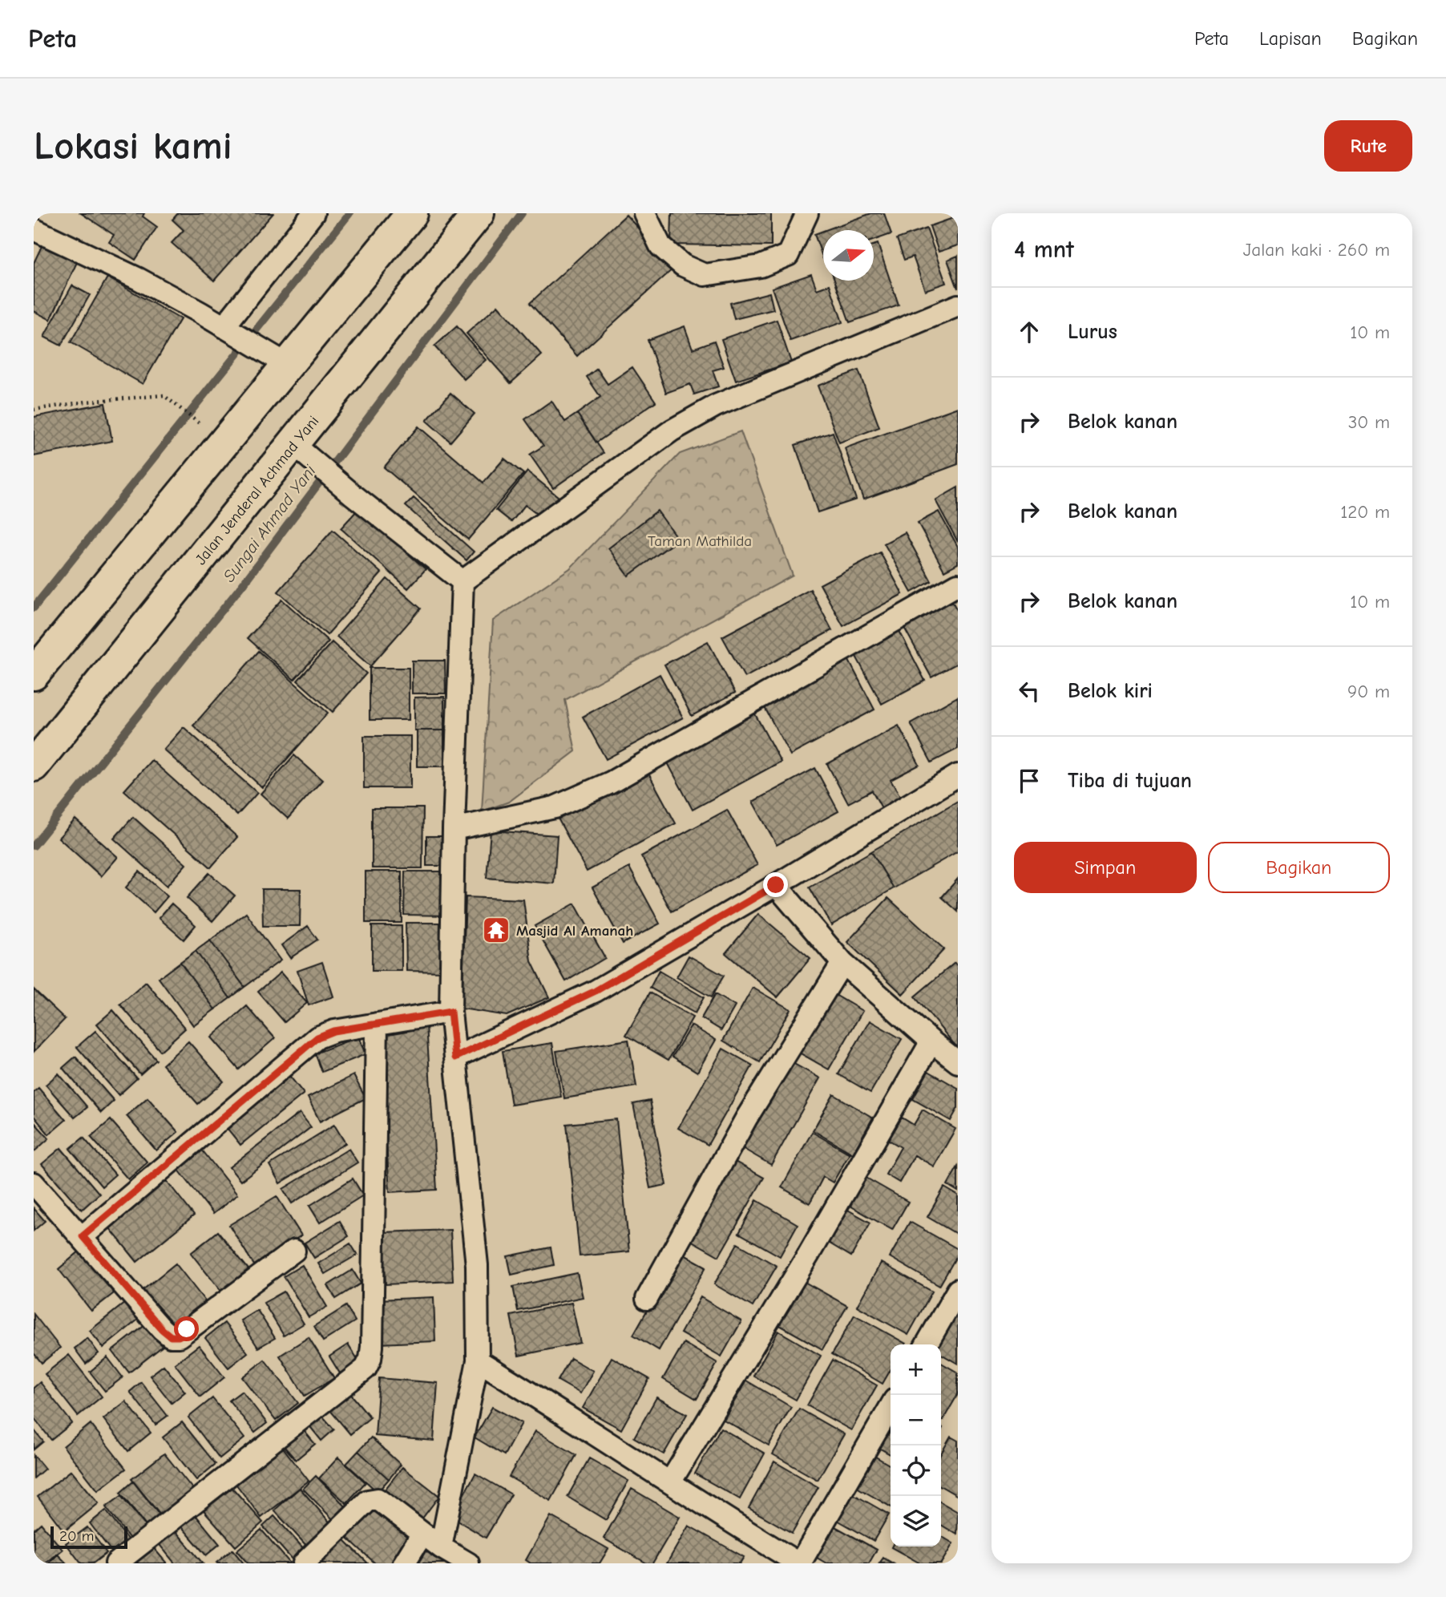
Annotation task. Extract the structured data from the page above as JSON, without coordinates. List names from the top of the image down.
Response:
{
  "streets": {
    "highway": ["Jalan Jenderal Achmad Yani"]
  },
  "water": ["Sungai Ahmad Yani"],
  "parks": ["Taman Mathilda"],
  "places": {
    "temple": ["Masjid Al Amanah"]
  },
  "scale_bar": "20 m",
  "north": "right",
  "page": {
    "header": "Peta",
    "nav": ["Peta", "Lapisan", "Bagikan"],
    "buttons": [
      "Rute",
      ["Simpan", "Bagikan"]
    ],
    "title": "Lokasi kami",
    "heading": ["4 mnt", "Jalan kaki · 260 m"],
    "list": [
      ["Lurus", "10 m"],
      ["Belok kanan", "30 m"],
      ["Belok kanan", "120 m"],
      ["Belok kanan", "10 m"],
      ["Belok kiri", "90 m"],
      "Tiba di tujuan"
    ],
    "map_buttons": ["+", "−"],
    "scale": "20 m"
  }
}
